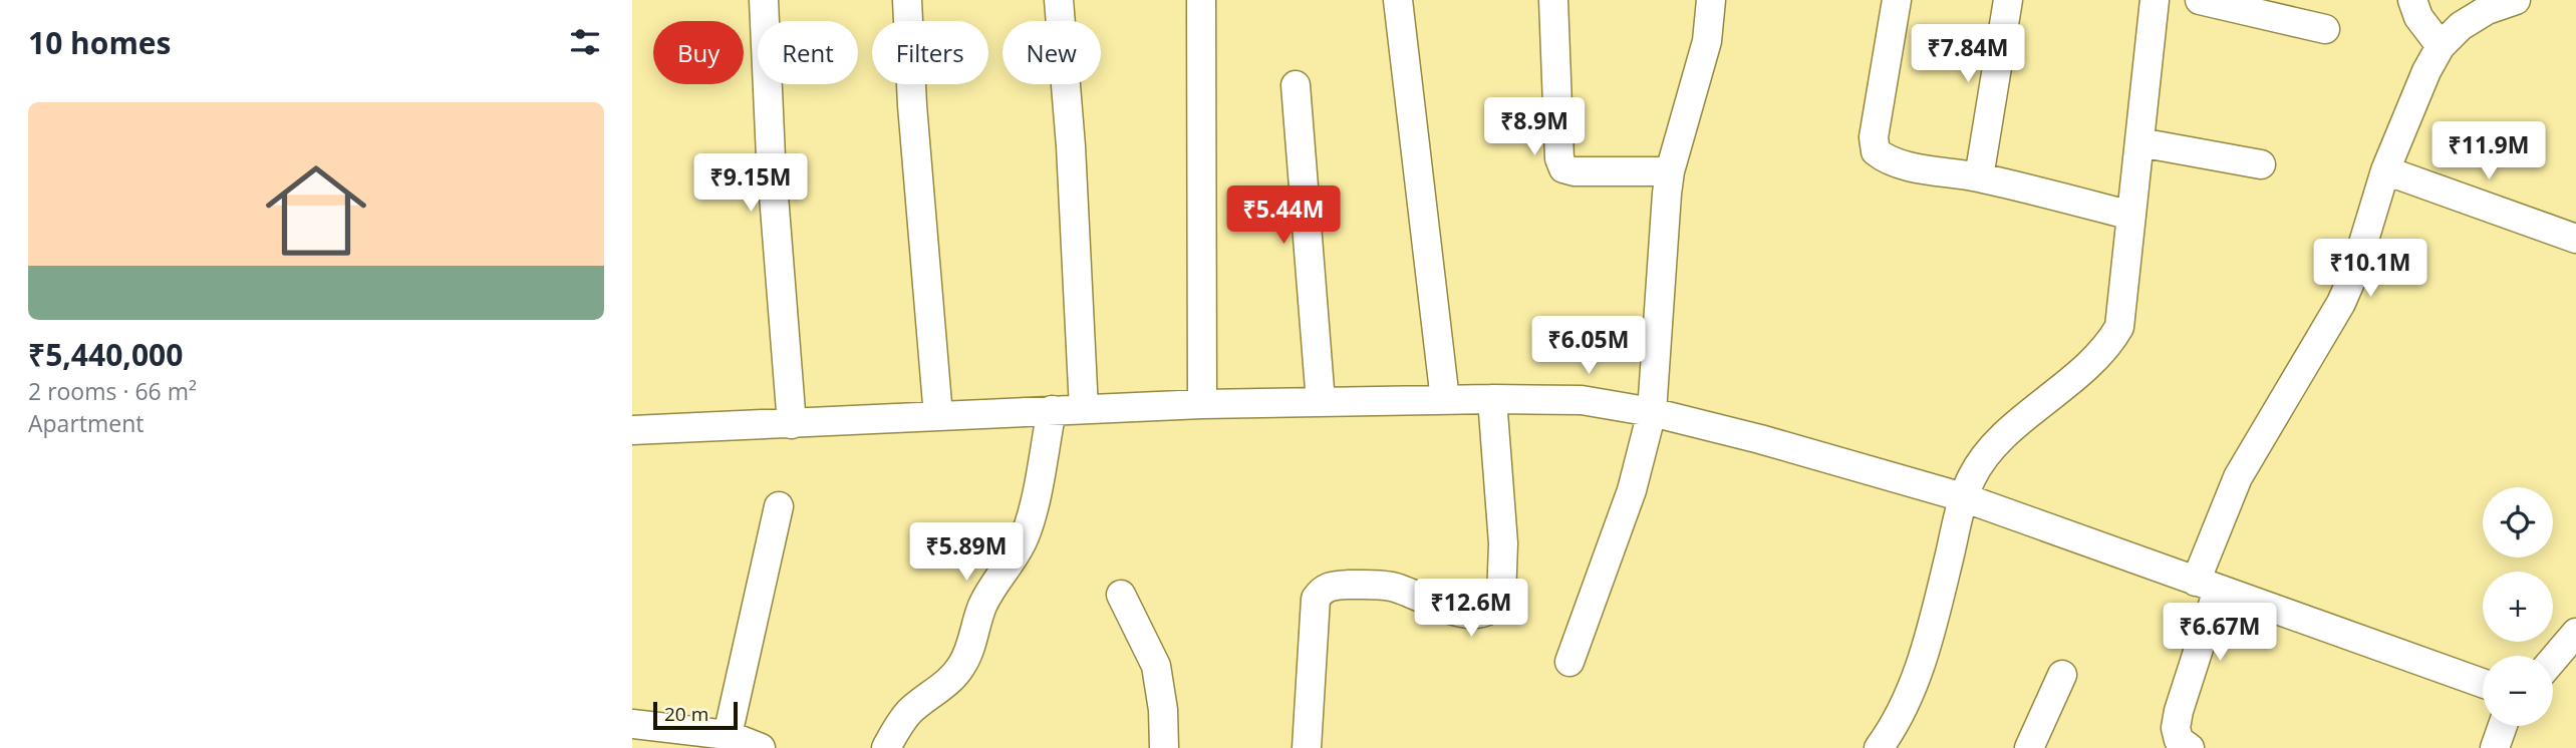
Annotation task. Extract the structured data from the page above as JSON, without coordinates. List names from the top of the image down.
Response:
{
  "scale_bar": "20 m",
  "page": {
    "heading": "10 homes",
    "chip": [
      "Buy",
      "Rent",
      "Filters",
      "New"
    ],
    "price": [
      "₹7.84M",
      "₹8.9M",
      "₹11.9M",
      "₹9.15M",
      "₹5.44M",
      "₹10.1M",
      "₹6.05M",
      "₹5.89M",
      "₹12.6M",
      "₹6.67M"
    ],
    "list": [
      {
        "name": "₹5,440,000",
        "note": "2 rooms · 66 m² · Apartment"
      }
    ],
    "map_buttons": ["+", "−"],
    "scale": "20 m"
  }
}
